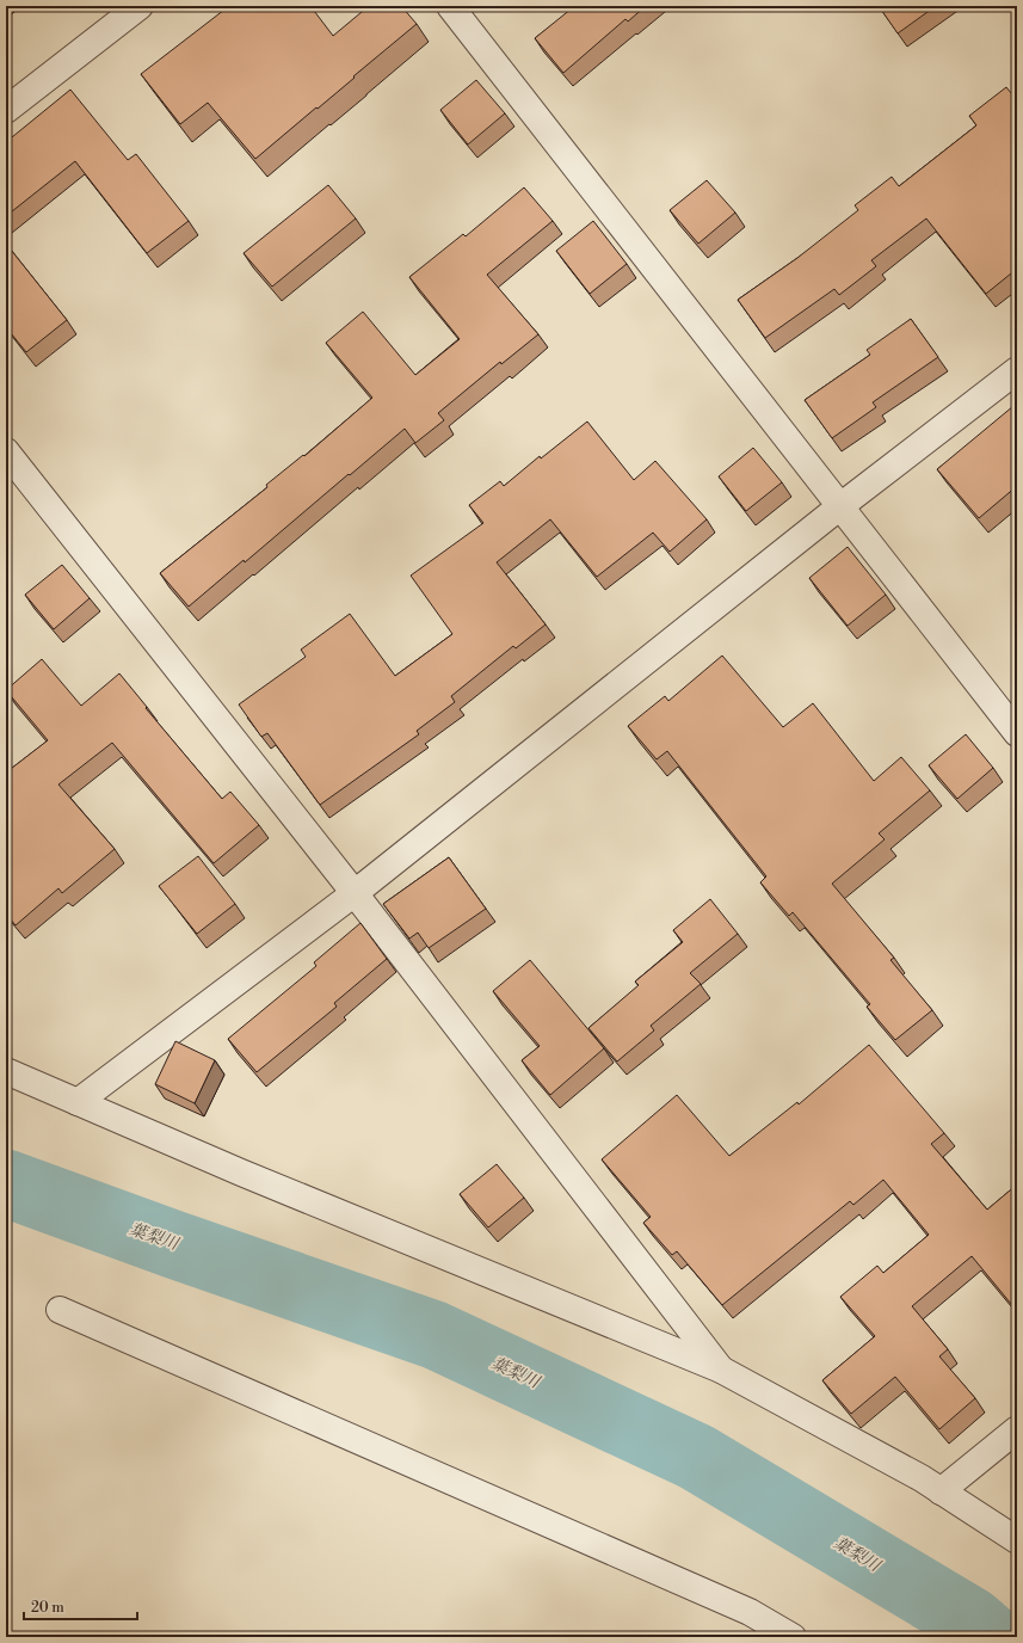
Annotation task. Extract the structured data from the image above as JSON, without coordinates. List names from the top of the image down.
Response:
{
  "water": ["葉梨川"],
  "scale_bar": "20 m"
}
